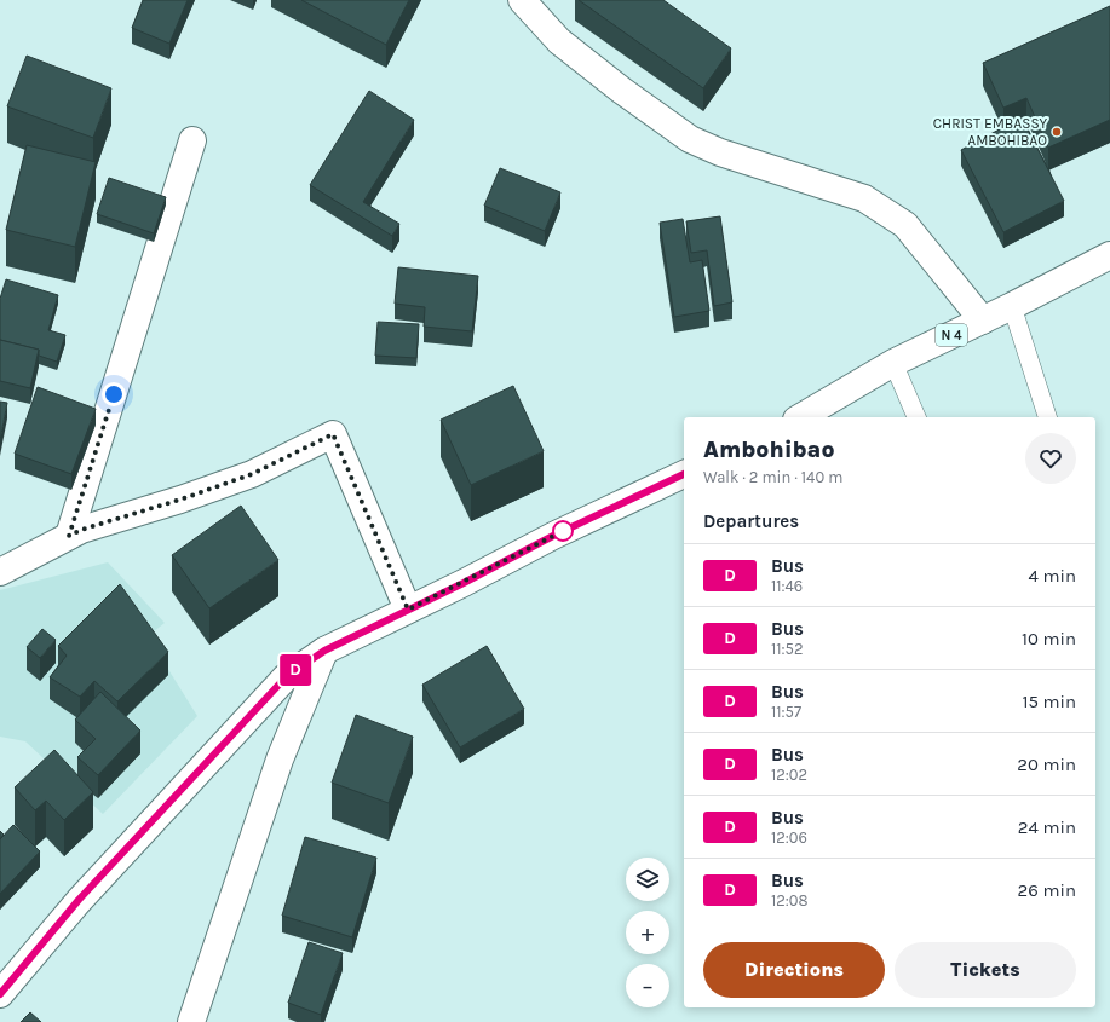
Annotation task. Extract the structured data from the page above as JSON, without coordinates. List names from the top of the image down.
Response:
{
  "streets": {
    "street": ["N 4"]
  },
  "places": ["CHRIST EMBASSY AMBOHIBAO"],
  "lines": ["bus line D"],
  "page": {
    "on_map": "D",
    "heading": [
      ["Ambohibao", "Walk · 2 min · 140 m"],
      "Departures"
    ],
    "list": [
      {
        "mark": "D",
        "name": "Bus",
        "note": "11:46",
        "value": "4 min"
      },
      {
        "mark": "D",
        "name": "Bus",
        "note": "11:52",
        "value": "10 min"
      },
      {
        "mark": "D",
        "name": "Bus",
        "note": "11:57",
        "value": "15 min"
      },
      {
        "mark": "D",
        "name": "Bus",
        "note": "12:02",
        "value": "20 min"
      },
      {
        "mark": "D",
        "name": "Bus",
        "note": "12:06",
        "value": "24 min"
      },
      {
        "mark": "D",
        "name": "Bus",
        "note": "12:08",
        "value": "26 min"
      }
    ],
    "map_buttons": ["+", "−"],
    "buttons": ["Directions", "Tickets"]
  }
}
